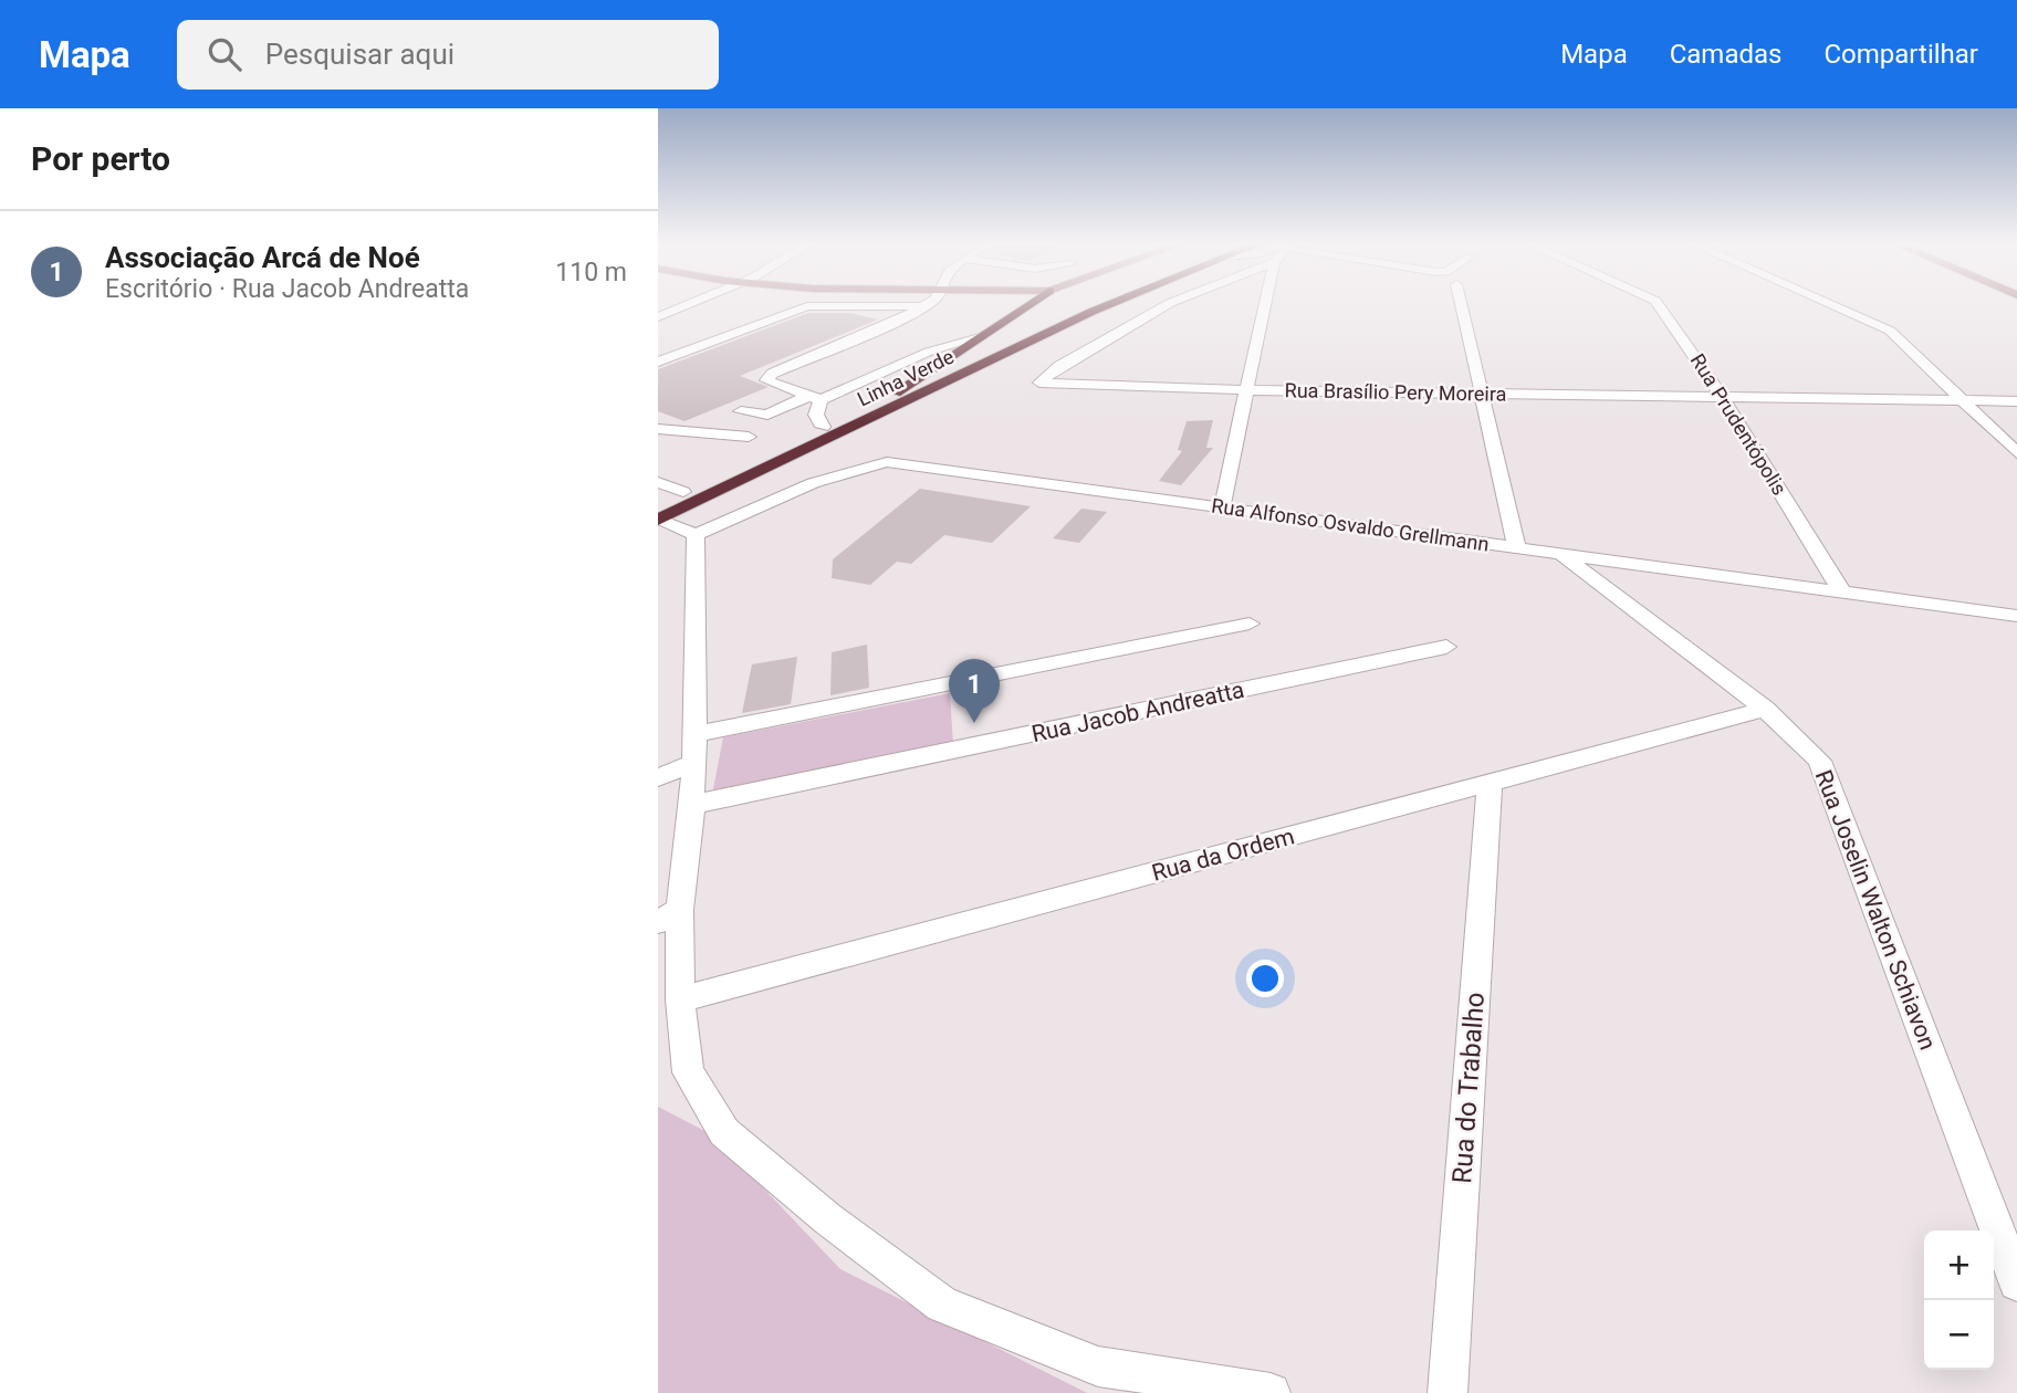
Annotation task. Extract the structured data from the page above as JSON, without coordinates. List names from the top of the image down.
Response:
{
  "streets": {
    "highway": ["Linha Verde"],
    "street": [
      "Rua Brasílio Pery Moreira",
      "Rua Prudentópolis",
      "Rua Alfonso Osvaldo Grellmann",
      "Rua Jacob Andreatta",
      "Rua da Ordem",
      "Rua Joselin Walton Schiavon",
      "Rua do Trabalho"
    ]
  },
  "crossings": [
    ["Rua Brasílio Pery Moreira", "Rua Prudentópolis"],
    ["Rua Prudentópolis", "Rua Alfonso Osvaldo Grellmann"],
    ["Rua Alfonso Osvaldo Grellmann", "Rua Joselin Walton Schiavon"],
    ["Rua da Ordem", "Rua Joselin Walton Schiavon"],
    ["Rua da Ordem", "Rua do Trabalho"]
  ],
  "page": {
    "header": "Mapa",
    "search": "Pesquisar aqui",
    "nav": ["Mapa", "Camadas", "Compartilhar"],
    "heading": "Por perto",
    "list": [
      {
        "mark": "1",
        "name": "Associação Arcá de Noé",
        "note": "Escritório · Rua Jacob Andreatta",
        "value": "110 m"
      }
    ],
    "pins": "1",
    "map_buttons": ["+", "−"]
  }
}
